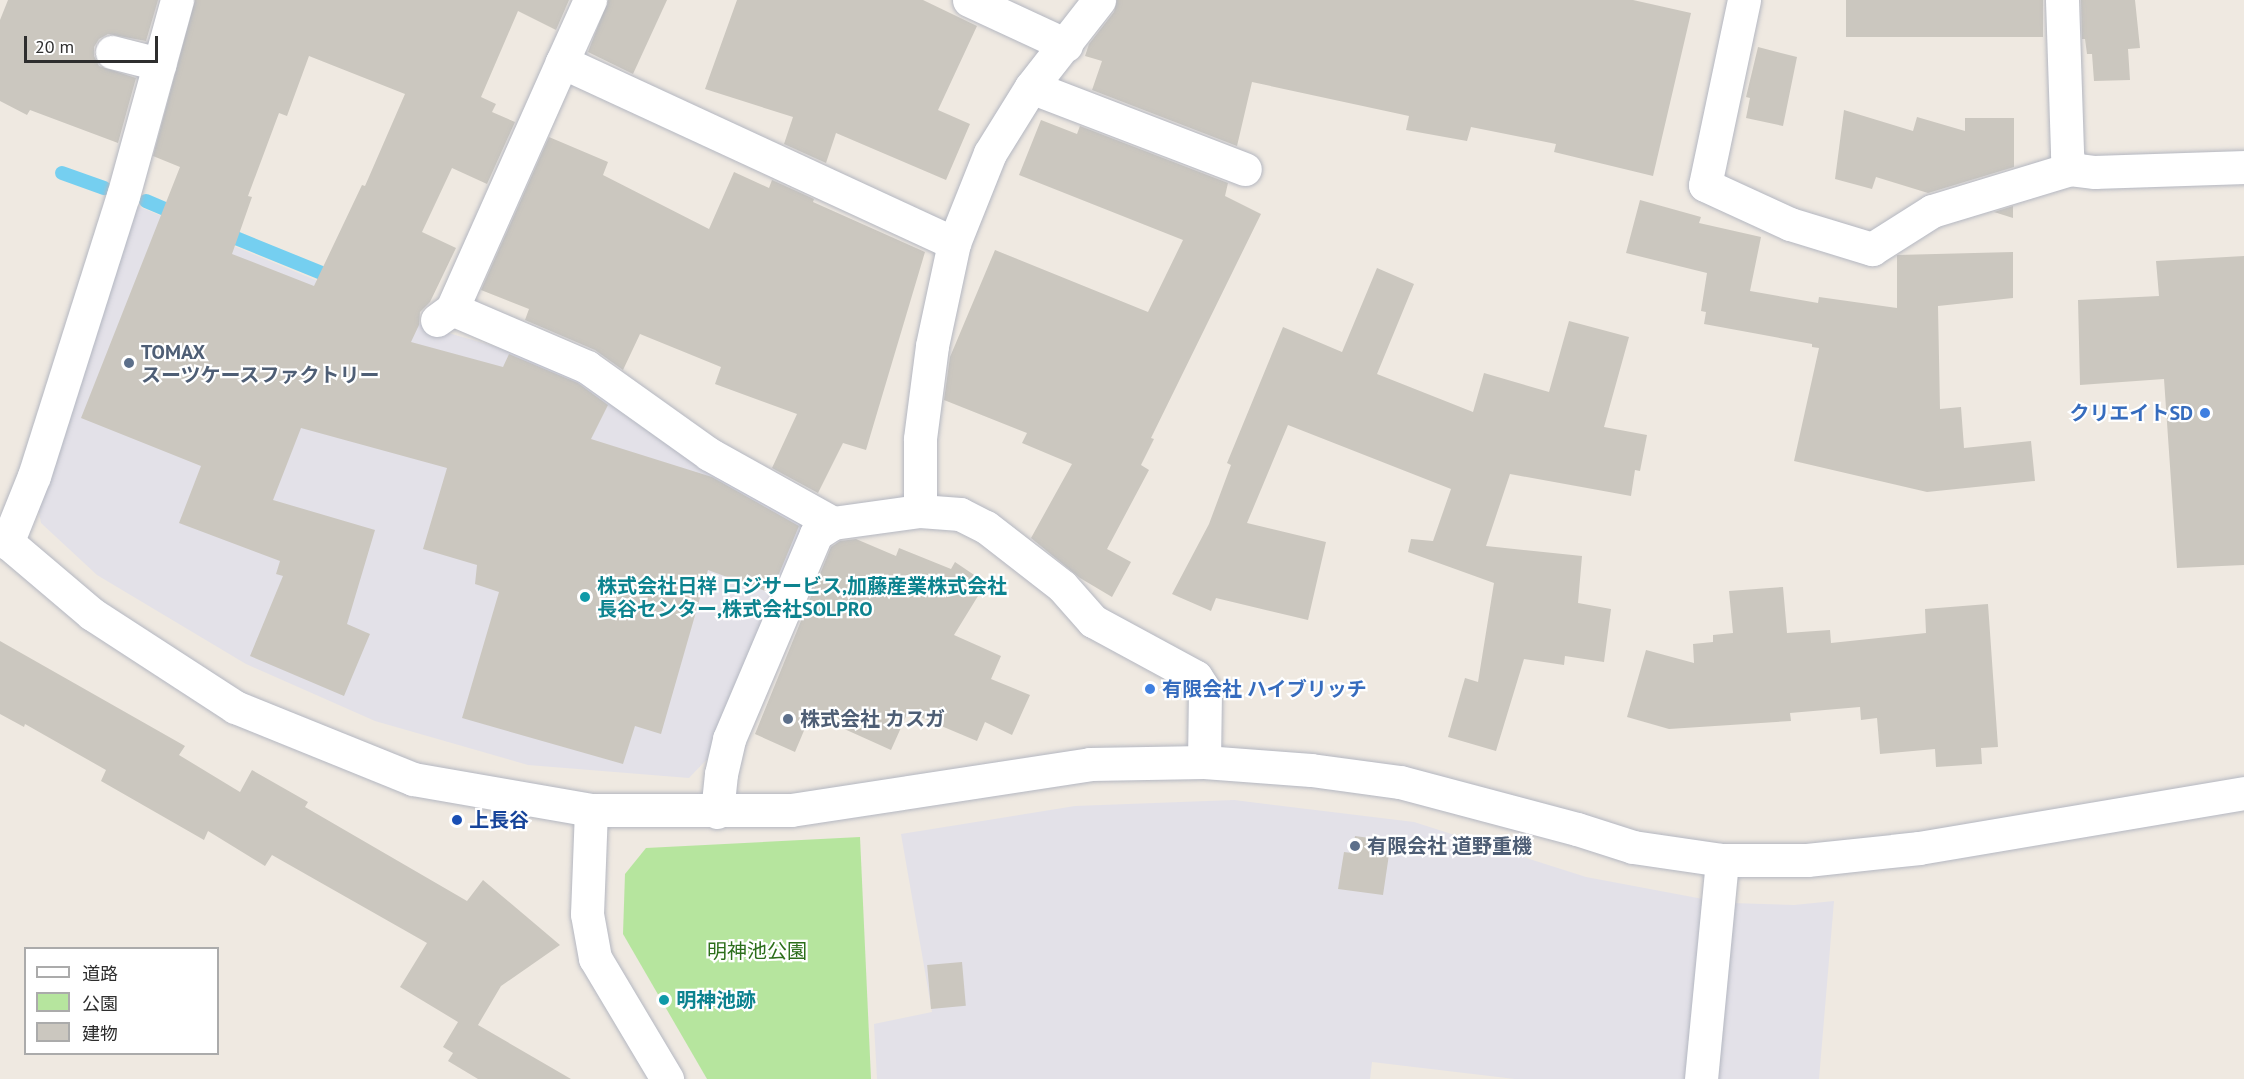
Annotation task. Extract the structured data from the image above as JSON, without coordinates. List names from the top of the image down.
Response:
{
  "parks": ["明神池公園"],
  "places": [
    "TOMAX スーツケースファクトリー",
    "クリエイトSD",
    "株式会社日祥 ロジサービス,加藤産業株式会社 長谷センター,株式会社SOLPRO",
    "有限会社 ハイブリッチ",
    "株式会社 カスガ",
    "上長谷",
    "有限会社 道野重機",
    "明神池跡"
  ],
  "legend": ["道路", "公園", "建物"],
  "scale_bar": "20 m"
}
